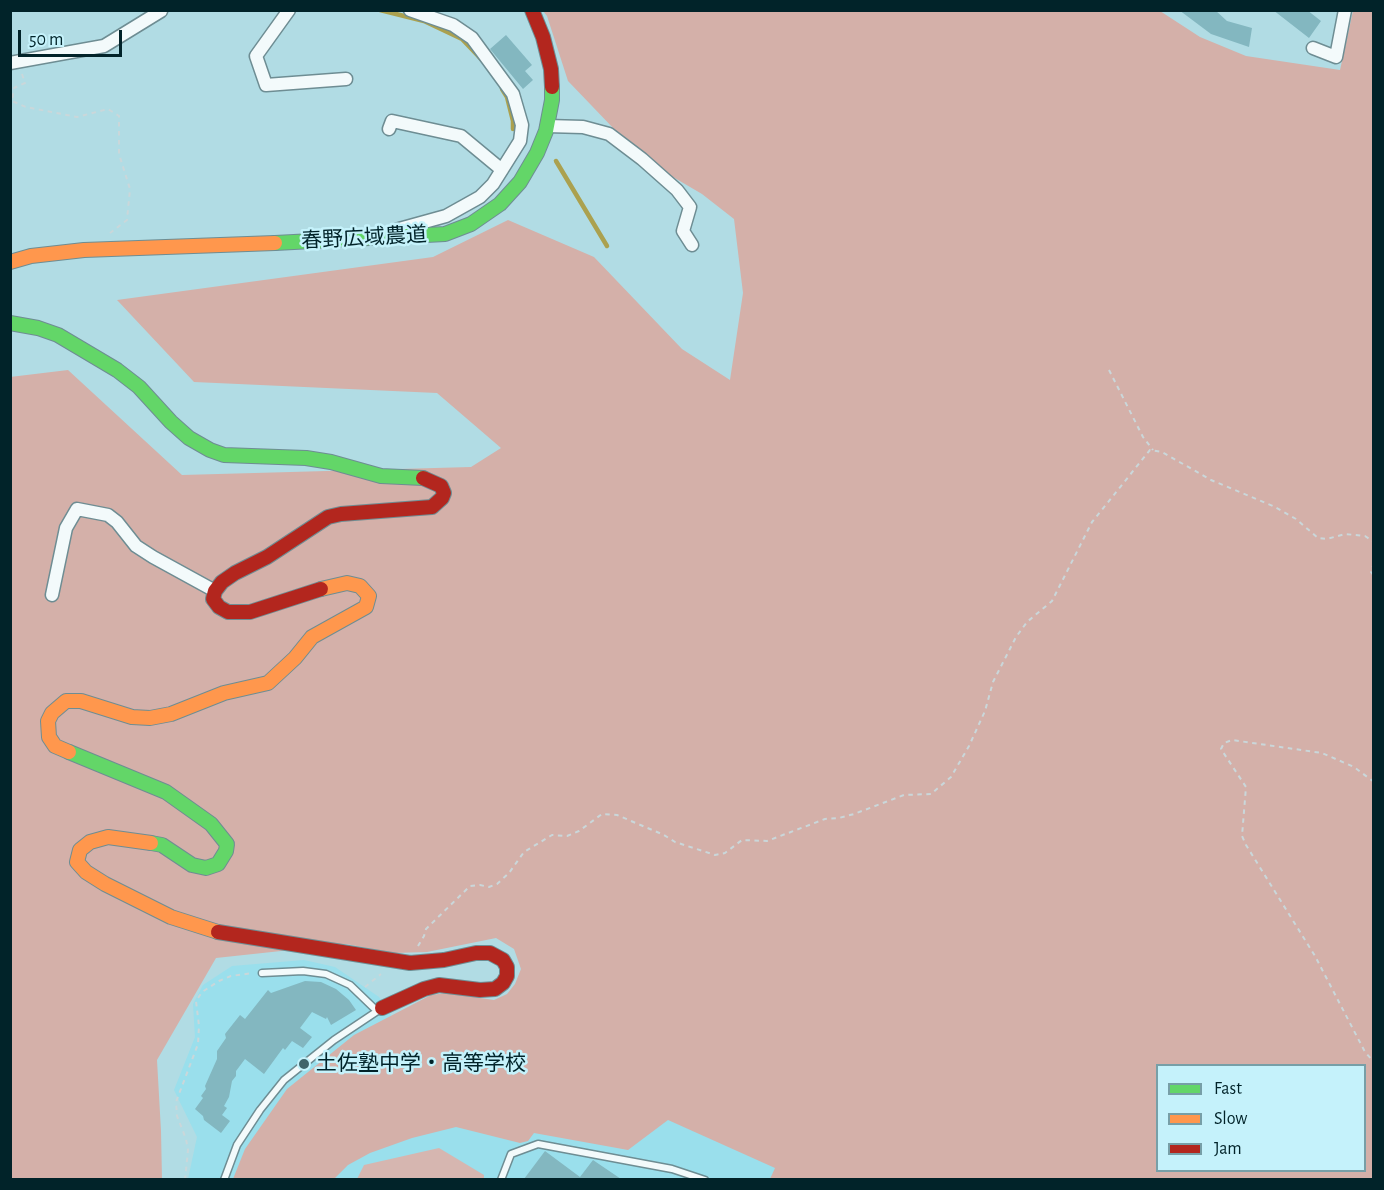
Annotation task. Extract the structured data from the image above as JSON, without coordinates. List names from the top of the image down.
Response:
{
  "streets": {
    "street": ["春野広域農道"]
  },
  "places": ["土佐塾中学・高等学校"],
  "legend": ["Fast", "Slow", "Jam"],
  "scale_bar": "50 m"
}
